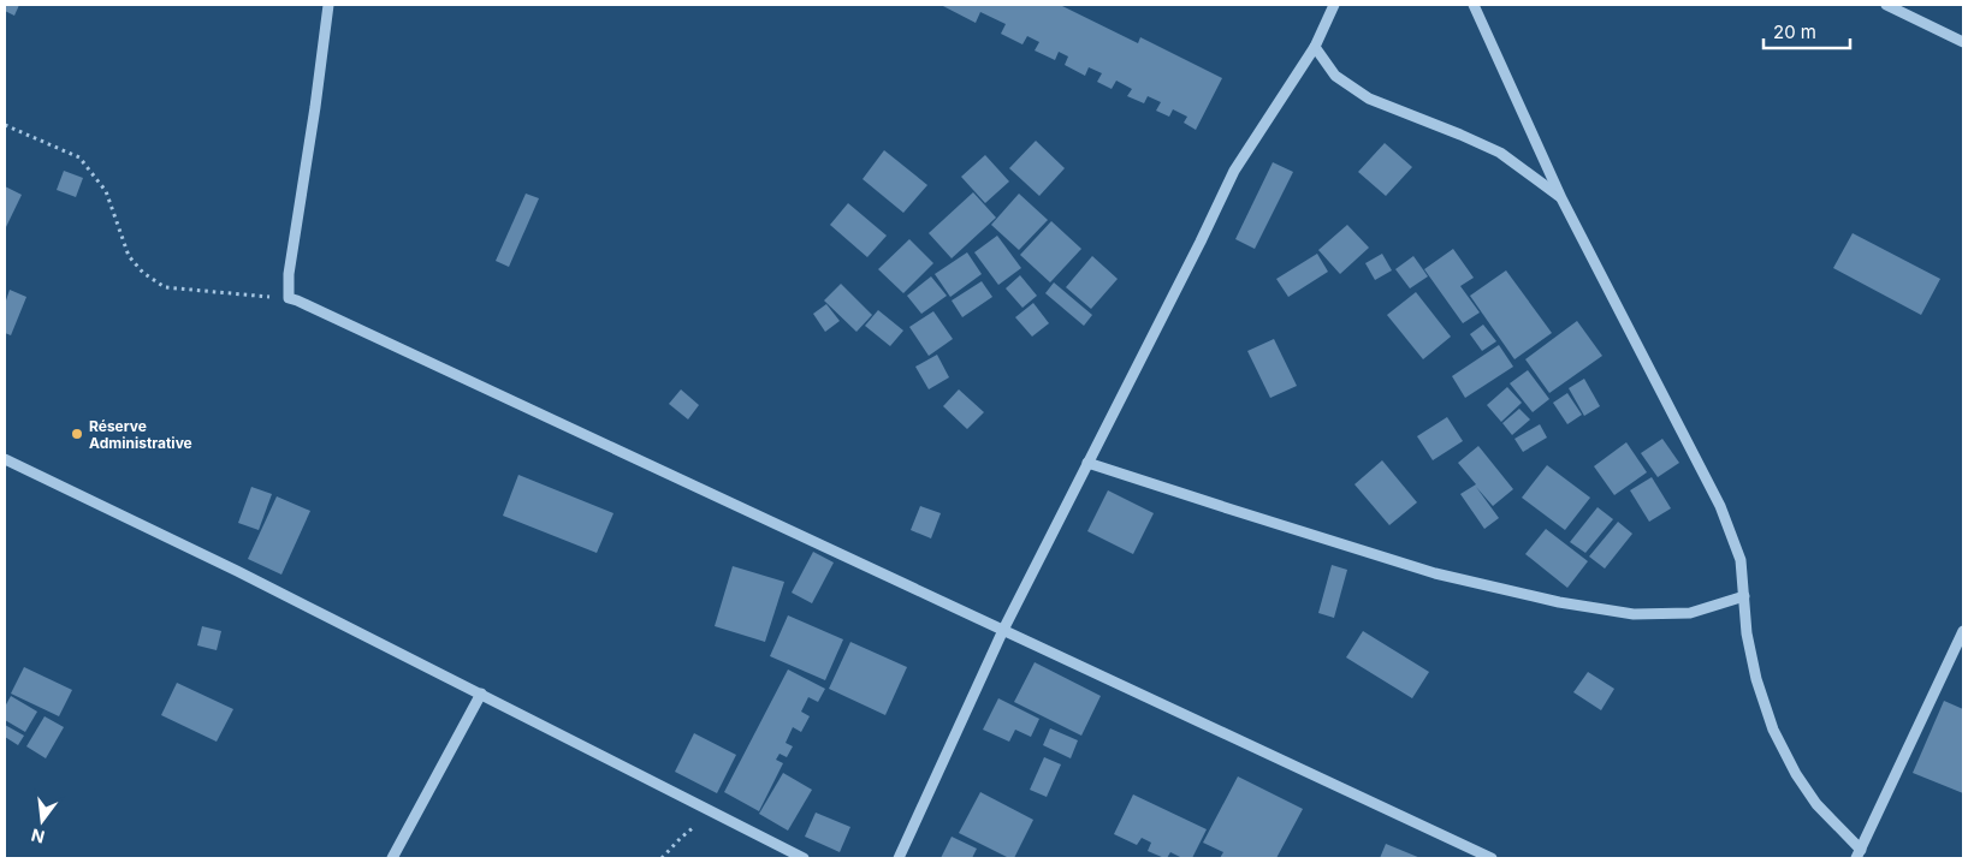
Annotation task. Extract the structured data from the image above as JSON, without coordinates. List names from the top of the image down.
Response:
{
  "places": ["Réserve Administrative"],
  "scale_bar": "20 m",
  "north": "bottom"
}
